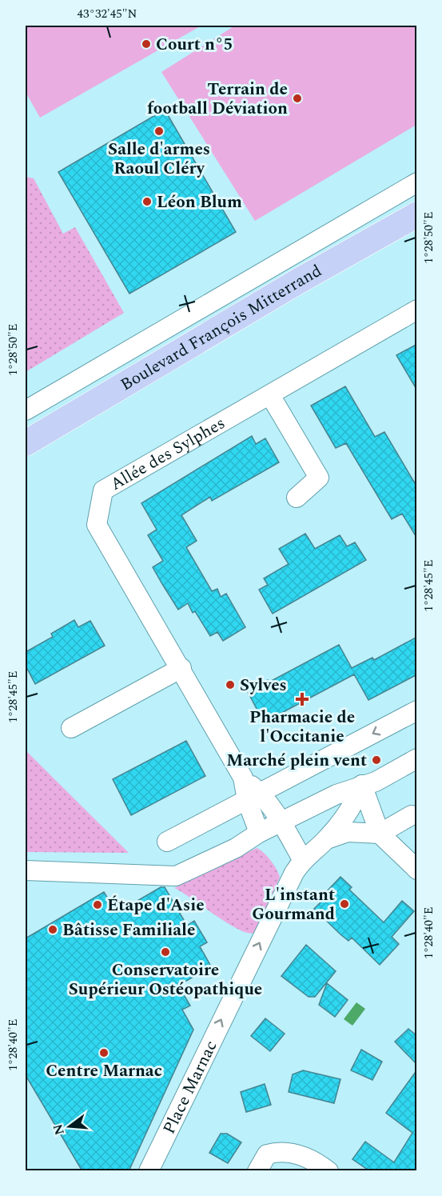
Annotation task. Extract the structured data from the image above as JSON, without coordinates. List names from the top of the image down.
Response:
{
  "streets": {
    "main road": ["Boulevard François Mitterrand"],
    "street": ["Allée des Sylphes", "Place Marnac"]
  },
  "crossings": [
    ["Allée des Sylphes", "Place Marnac"]
  ],
  "one_way": ["Place Marnac"],
  "places": {
    "other": [
      "Court n°5",
      "Terrain de football Déviation",
      "Salle d'armes Raoul Cléry",
      "Léon Blum",
      "Sylves",
      "Marché plein vent",
      "L'instant Gourmand",
      "Étape d'Asie",
      "Bâtisse Familiale",
      "Conservatoire Supérieur Ostéopathique",
      "Centre Marnac"
    ],
    "health": ["Pharmacie de l'Occitanie"]
  },
  "north": "left",
  "coordinates": [
    "43°32'45\"N",
    "1°28'50\"E",
    "1°28'45\"E",
    "1°28'40\"E"
  ]
}
